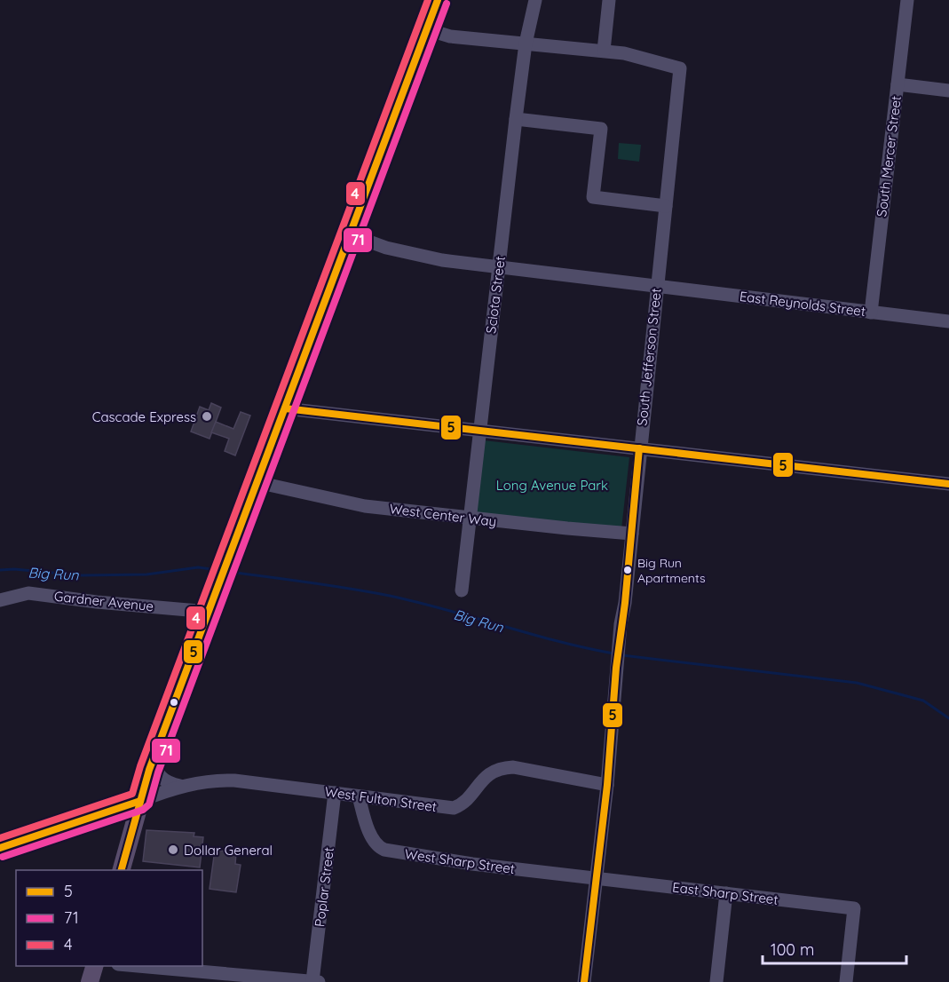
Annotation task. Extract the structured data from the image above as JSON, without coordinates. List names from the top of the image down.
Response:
{
  "streets": {
    "street": [
      "South Mercer Street",
      "Sciota Street",
      "East Reynolds Street",
      "South Jefferson Street",
      "West Center Way",
      "Gardner Avenue",
      "West Fulton Street",
      "West Sharp Street",
      "Poplar Street",
      "East Sharp Street"
    ]
  },
  "crossings": [
    ["South Mercer Street", "East Reynolds Street"],
    ["Sciota Street", "East Reynolds Street"],
    ["Sciota Street", "West Center Way"],
    ["East Reynolds Street", "South Jefferson Street"],
    ["South Jefferson Street", "West Center Way"],
    ["South Jefferson Street", "West Fulton Street"],
    ["South Jefferson Street", "West Sharp Street"],
    ["South Jefferson Street", "East Sharp Street"],
    ["West Fulton Street", "West Sharp Street"],
    ["West Fulton Street", "Poplar Street"],
    ["West Sharp Street", "East Sharp Street"]
  ],
  "water": ["Big Run"],
  "parks": ["Long Avenue Park"],
  "places": ["Cascade Express", "Big Run Apartments", "Dollar General"],
  "lines": ["transit line 5", "transit line 4", "transit line 71"],
  "legend": ["5", "71", "4"],
  "scale_bar": "100 m"
}
